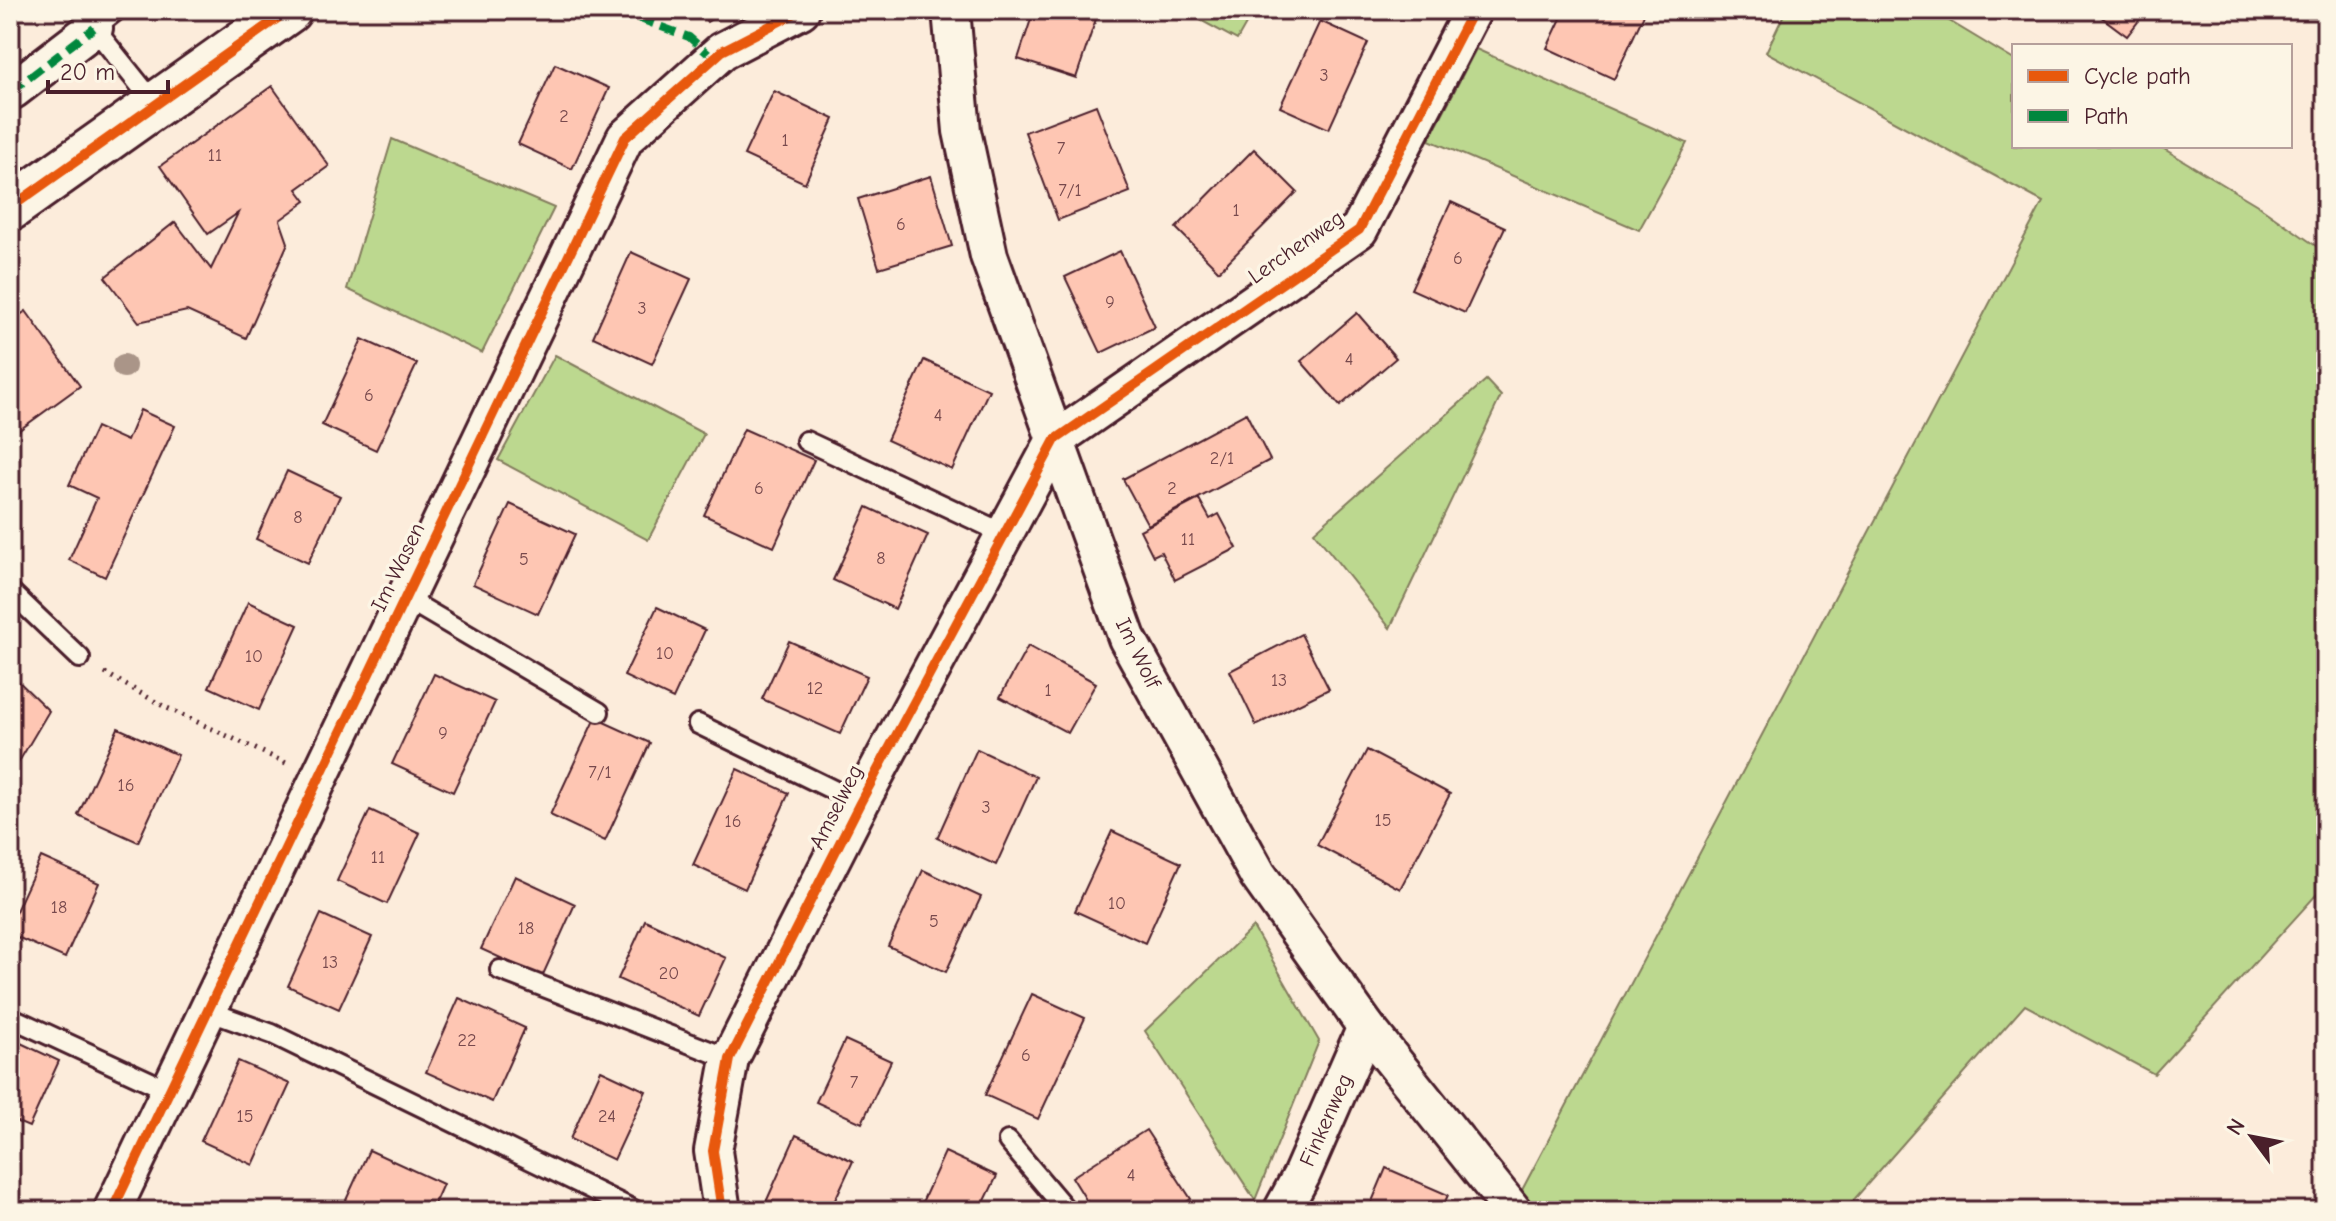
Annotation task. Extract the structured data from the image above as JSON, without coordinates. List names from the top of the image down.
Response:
{
  "streets": {
    "street": [
      "Lerchenweg",
      "Im Wasen",
      "Im Wolf",
      "Amselweg",
      "Finkenweg"
    ]
  },
  "crossings": [
    ["Lerchenweg", "Im Wolf"],
    ["Lerchenweg", "Amselweg"],
    ["Im Wolf", "Amselweg"],
    ["Im Wolf", "Finkenweg"]
  ],
  "house_numbers": [
    "3",
    "2",
    "1",
    "7",
    "11",
    "7/1",
    "1",
    "6",
    "6",
    "9",
    "3",
    "4",
    "6",
    "4",
    "2/1",
    "6",
    "2",
    "8",
    "11",
    "8",
    "5",
    "10",
    "10",
    "13",
    "12",
    "1",
    "9",
    "7/1",
    "16",
    "3",
    "15",
    "16",
    "11",
    "10",
    "18",
    "5",
    "18",
    "13",
    "20",
    "22",
    "6",
    "7",
    "15",
    "24",
    "4"
  ],
  "legend": ["Cycle path", "Path"],
  "scale_bar": "20 m",
  "north": "top left"
}
